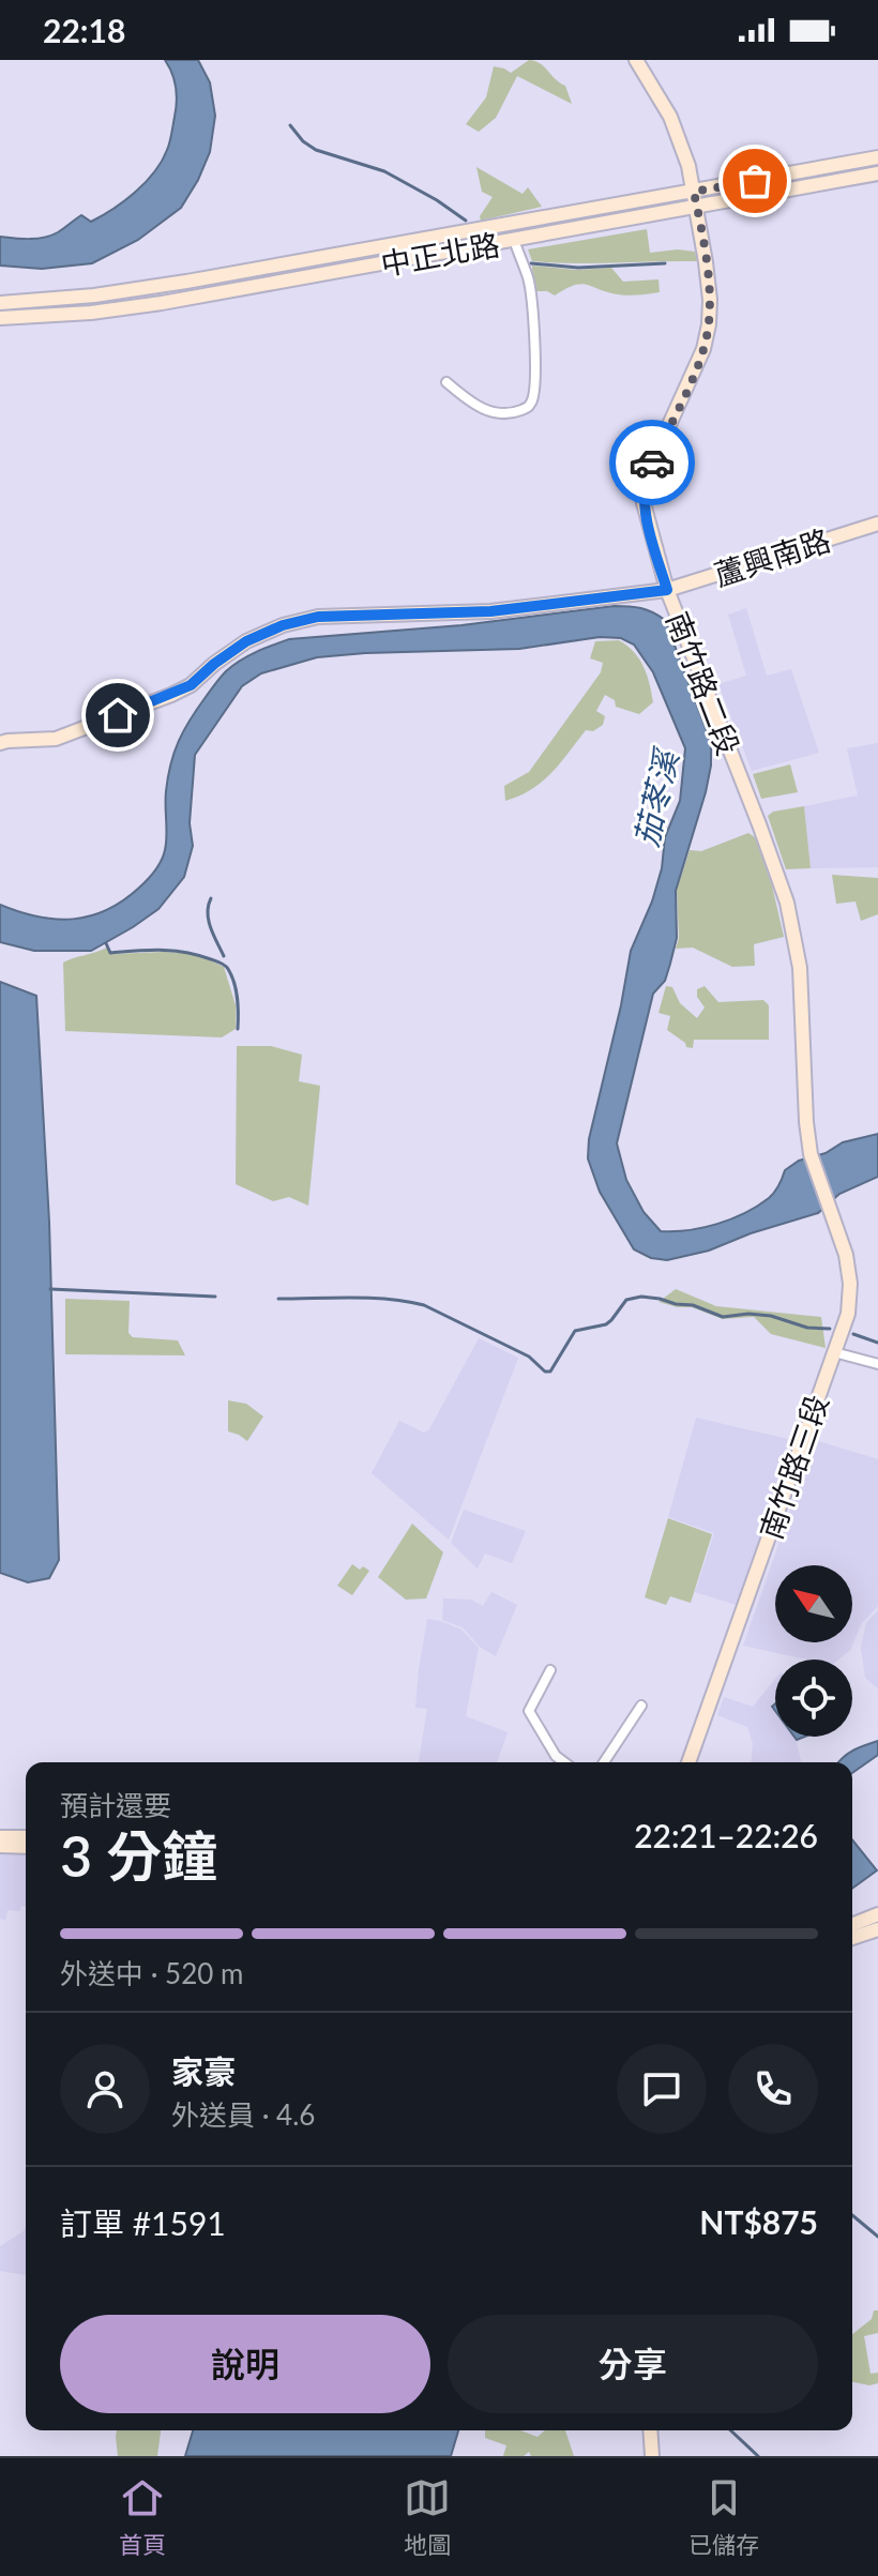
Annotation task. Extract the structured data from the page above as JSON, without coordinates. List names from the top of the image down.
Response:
{
  "streets": {
    "street": [
      "中正北路",
      "蘆興南路",
      "南竹路二段",
      "南竹路三段"
    ]
  },
  "crossings": [
    ["中正北路", "南竹路二段"],
    ["蘆興南路", "南竹路二段"],
    ["南竹路二段", "南竹路三段"]
  ],
  "water": ["茄苳溪"],
  "north": "top left",
  "page": {
    "status": "22:18",
    "heading": ["3 分鐘", "預計還要", "22:21–22:26"],
    "panel": [
      "家豪",
      "外送員 · 4.6",
      "訂單 #1591",
      "NT$875"
    ],
    "bar": "外送中 · 520 m",
    "buttons": ["說明", "分享"],
    "tabs": ["首頁", "地圖", "已儲存"]
  }
}
